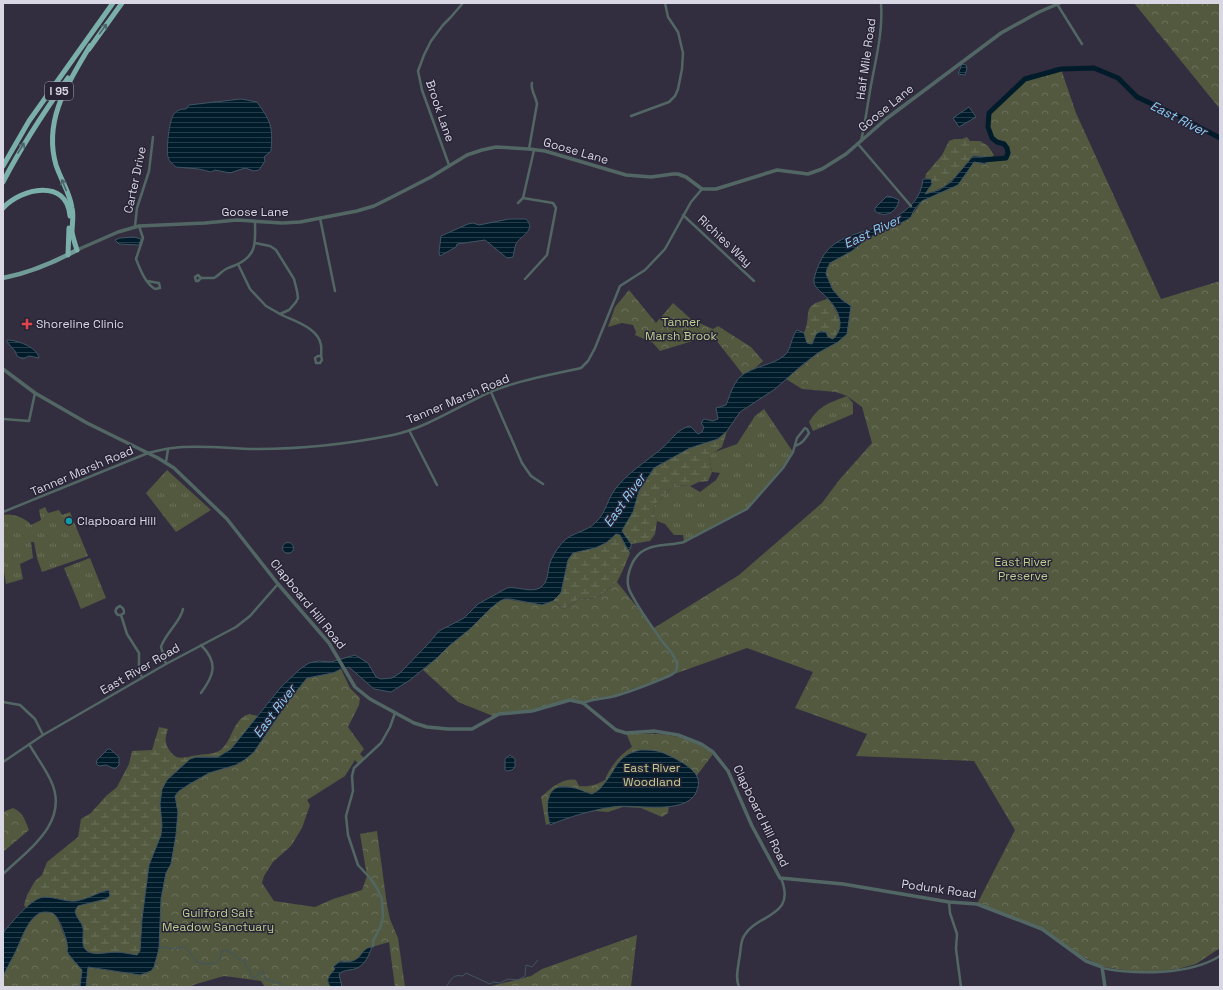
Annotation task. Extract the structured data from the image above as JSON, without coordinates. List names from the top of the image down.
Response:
{
  "streets": {
    "highway": ["I 95"],
    "main road": ["Goose Lane"],
    "street": [
      "Half Mile Road",
      "Brook Lane",
      "Carter Drive",
      "Richies Way",
      "Tanner Marsh Road",
      "Clapboard Hill Road",
      "East River Road",
      "Podunk Road"
    ]
  },
  "crossings": [
    ["Half Mile Road", "Goose Lane"],
    ["Goose Lane", "Brook Lane"],
    ["Goose Lane", "Carter Drive"],
    ["Goose Lane", "Tanner Marsh Road"],
    ["Richies Way", "Tanner Marsh Road"],
    ["Tanner Marsh Road", "Clapboard Hill Road"],
    ["Clapboard Hill Road", "East River Road"],
    ["Clapboard Hill Road", "Podunk Road"]
  ],
  "water": ["East River"],
  "parks": [
    "Tanner Marsh Brook",
    "East River Preserve",
    "East River Woodland",
    "Guilford Salt Meadow Sanctuary"
  ],
  "places": {
    "health": ["Shoreline Clinic"],
    "other": ["Clapboard Hill"]
  }
}
